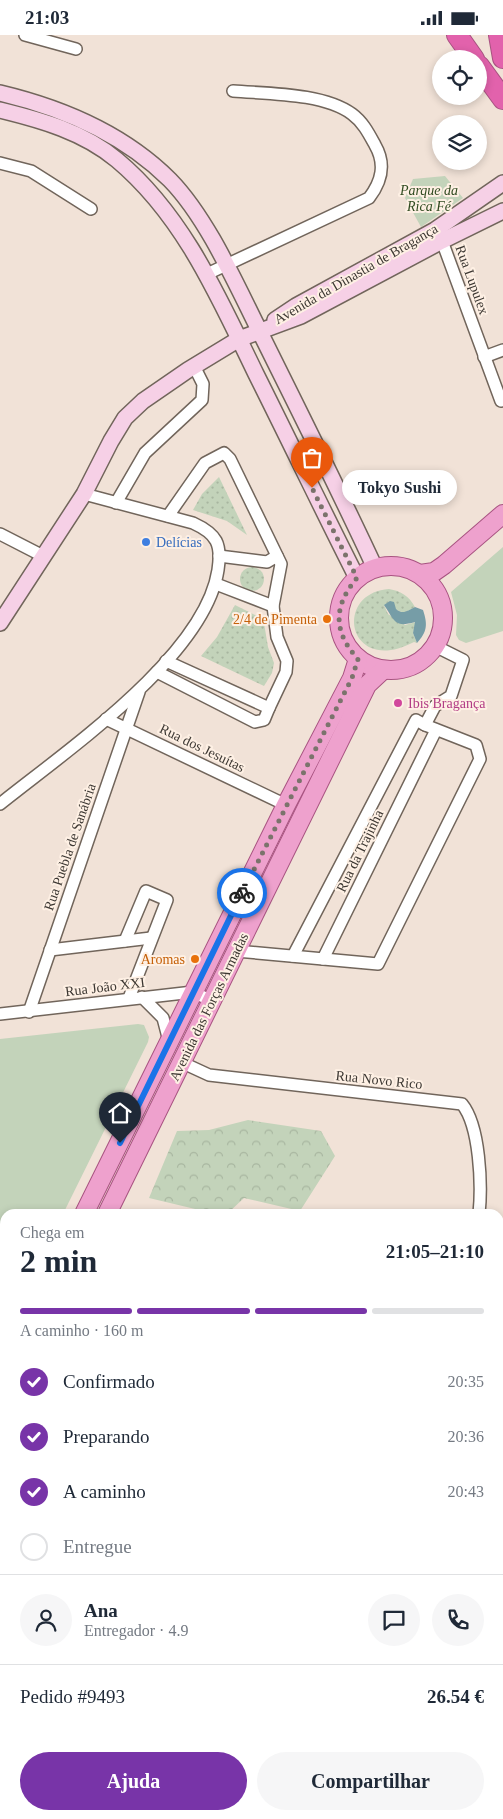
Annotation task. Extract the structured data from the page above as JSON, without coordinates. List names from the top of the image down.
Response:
{
  "streets": {
    "main road": ["Avenida das Forças Armadas"],
    "street": [
      "Avenida da Dinastia de Bragança",
      "Rua Lupulex",
      "Rua dos Jesuítas",
      "Rua Puebla de Sanábria",
      "Rua da Trajinha",
      "Rua João XXI",
      "Rua Novo Rico"
    ]
  },
  "crossings": [
    ["Avenida da Dinastia de Bragança", "Rua Lupulex"],
    ["Rua dos Jesuítas", "Rua Puebla de Sanábria"],
    ["Rua dos Jesuítas", "Avenida das Forças Armadas"],
    ["Rua Puebla de Sanábria", "Rua João XXI"],
    ["Rua João XXI", "Avenida das Forças Armadas"],
    ["Avenida das Forças Armadas", "Rua Novo Rico"]
  ],
  "parks": ["Parque da Rica Fé"],
  "places": [
    "Tokyo Sushi",
    "Delícias",
    "2/4 de Pimenta",
    "Ibis Bragança",
    "Aromas"
  ],
  "page": {
    "status": "21:03",
    "bubble": "Tokyo Sushi",
    "heading": ["2 min", "Chega em", "21:05–21:10"],
    "panel": [
      "Ana",
      "Entregador · 4.9",
      "Pedido #9493",
      "26.54 €"
    ],
    "bar": "A caminho · 160 m",
    "list": [
      ["Confirmado", "20:35"],
      ["Preparando", "20:36"],
      ["A caminho", "20:43"],
      "Entregue"
    ],
    "buttons": ["Ajuda", "Compartilhar"]
  }
}
